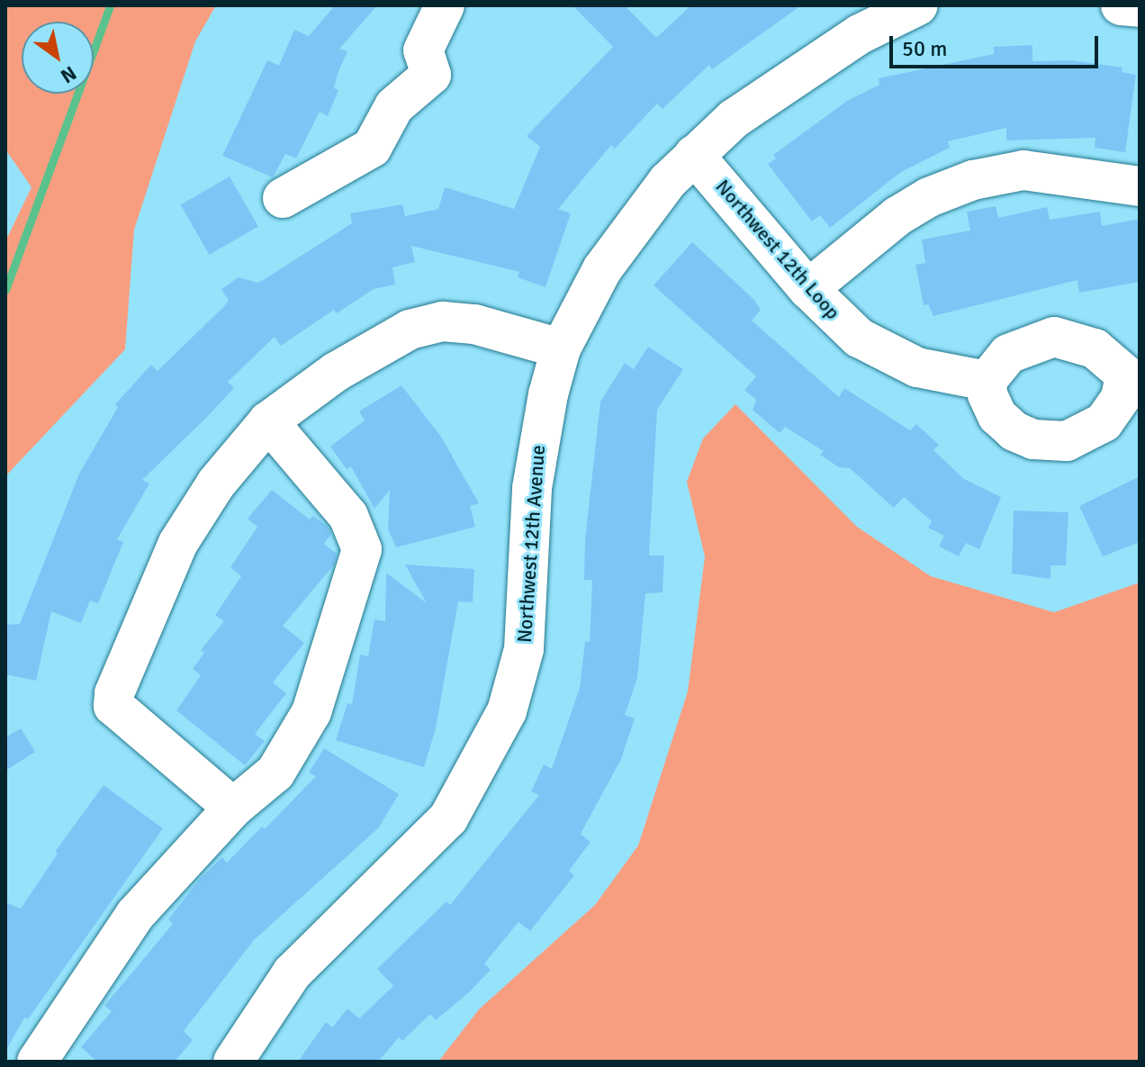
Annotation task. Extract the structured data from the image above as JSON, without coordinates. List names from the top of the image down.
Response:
{
  "streets": {
    "street": ["Northwest 12th Loop", "Northwest 12th Avenue"]
  },
  "crossings": [
    ["Northwest 12th Loop", "Northwest 12th Avenue"]
  ],
  "scale_bar": "50 m",
  "north": "bottom right"
}
